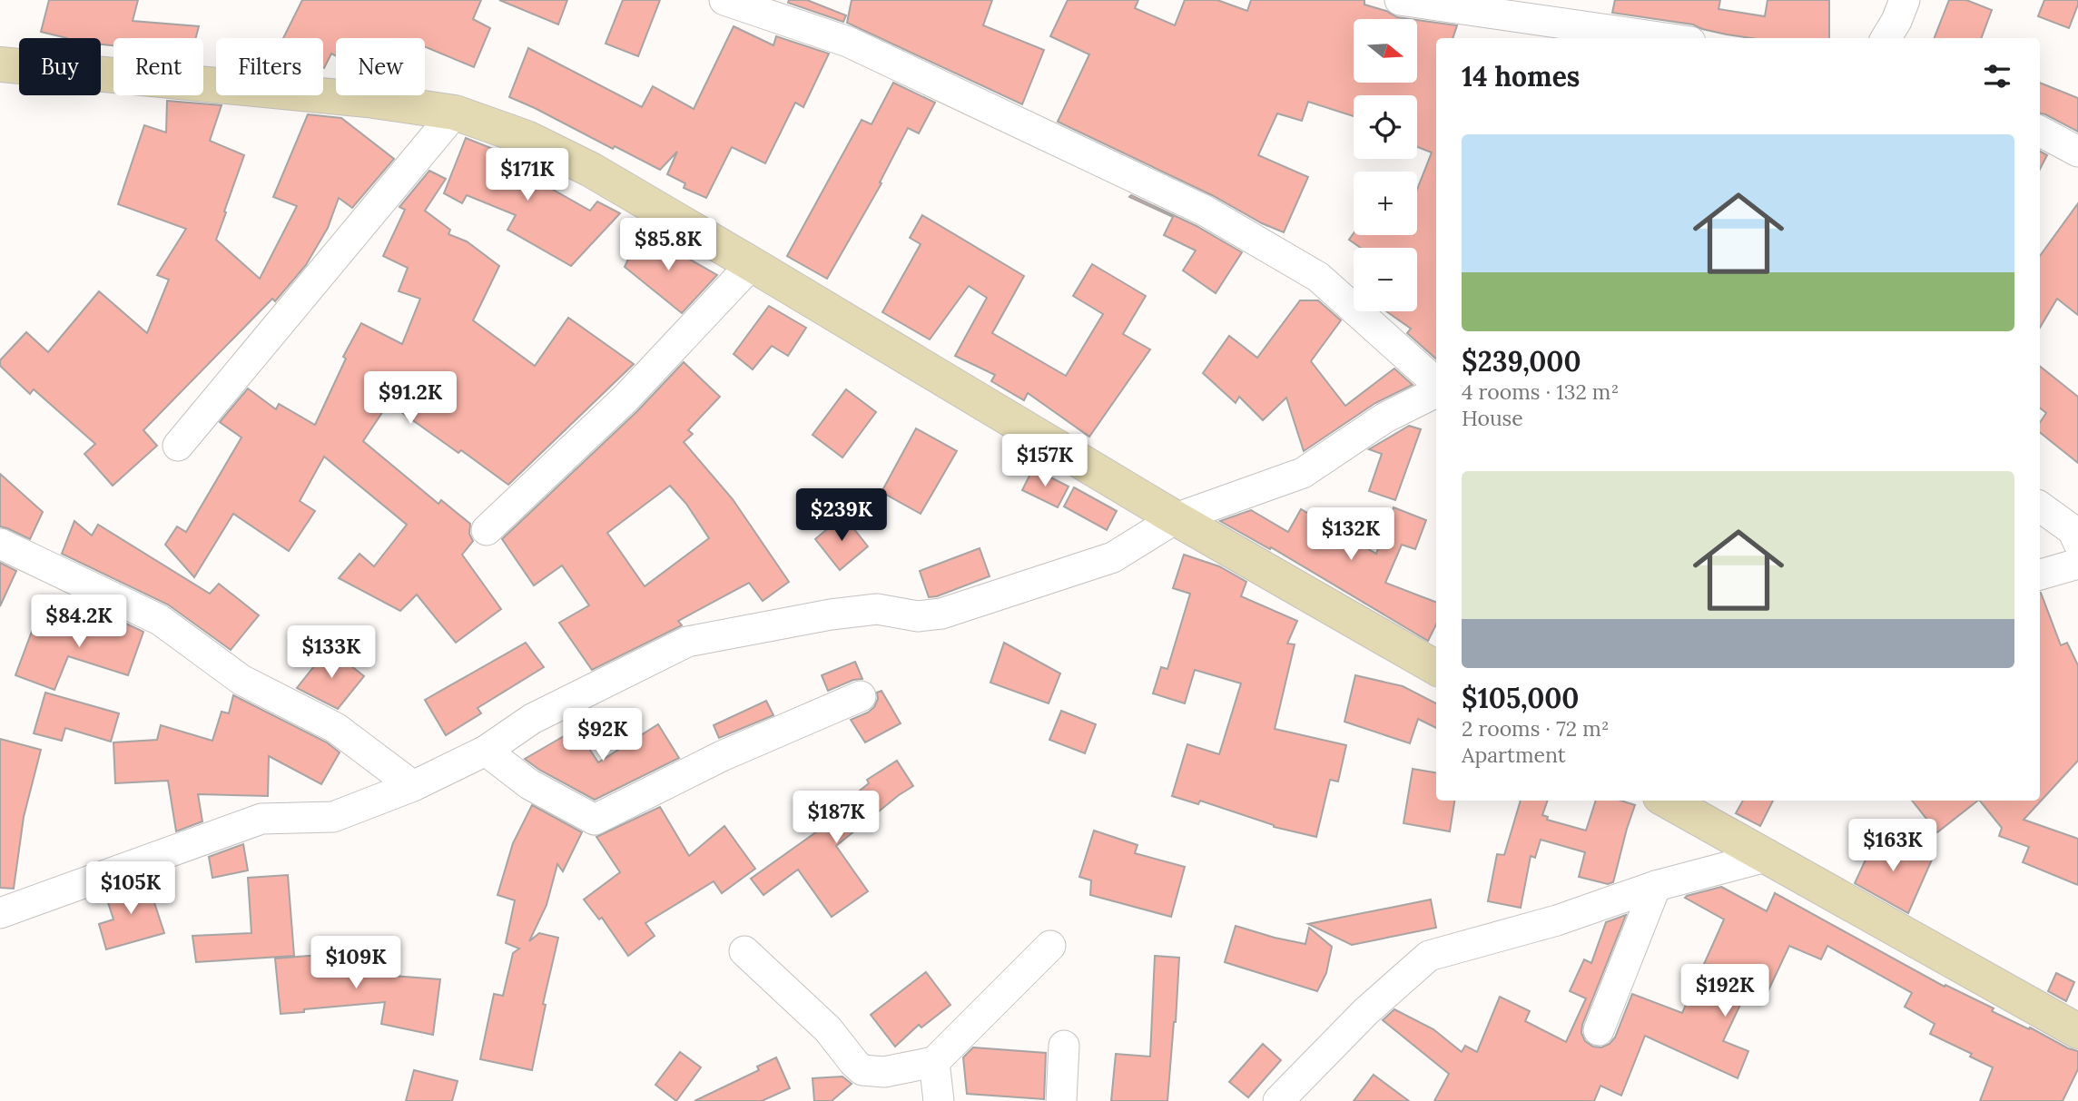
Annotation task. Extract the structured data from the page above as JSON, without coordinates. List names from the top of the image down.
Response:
{
  "north": "right",
  "page": {
    "map_buttons": ["+", "−"],
    "chip": [
      "Buy",
      "Rent",
      "Filters",
      "New"
    ],
    "heading": "14 homes",
    "list": [
      {
        "name": "$239,000",
        "note": "4 rooms · 132 m² · House"
      },
      {
        "name": "$105,000",
        "note": "2 rooms · 72 m² · Apartment"
      }
    ],
    "price": [
      "$171K",
      "$85.8K",
      "$91.2K",
      "$157K",
      "$239K",
      "$132K",
      "$84.2K",
      "$133K",
      "$92K",
      "$187K",
      "$163K",
      "$105K",
      "$109K",
      "$192K"
    ]
  }
}
